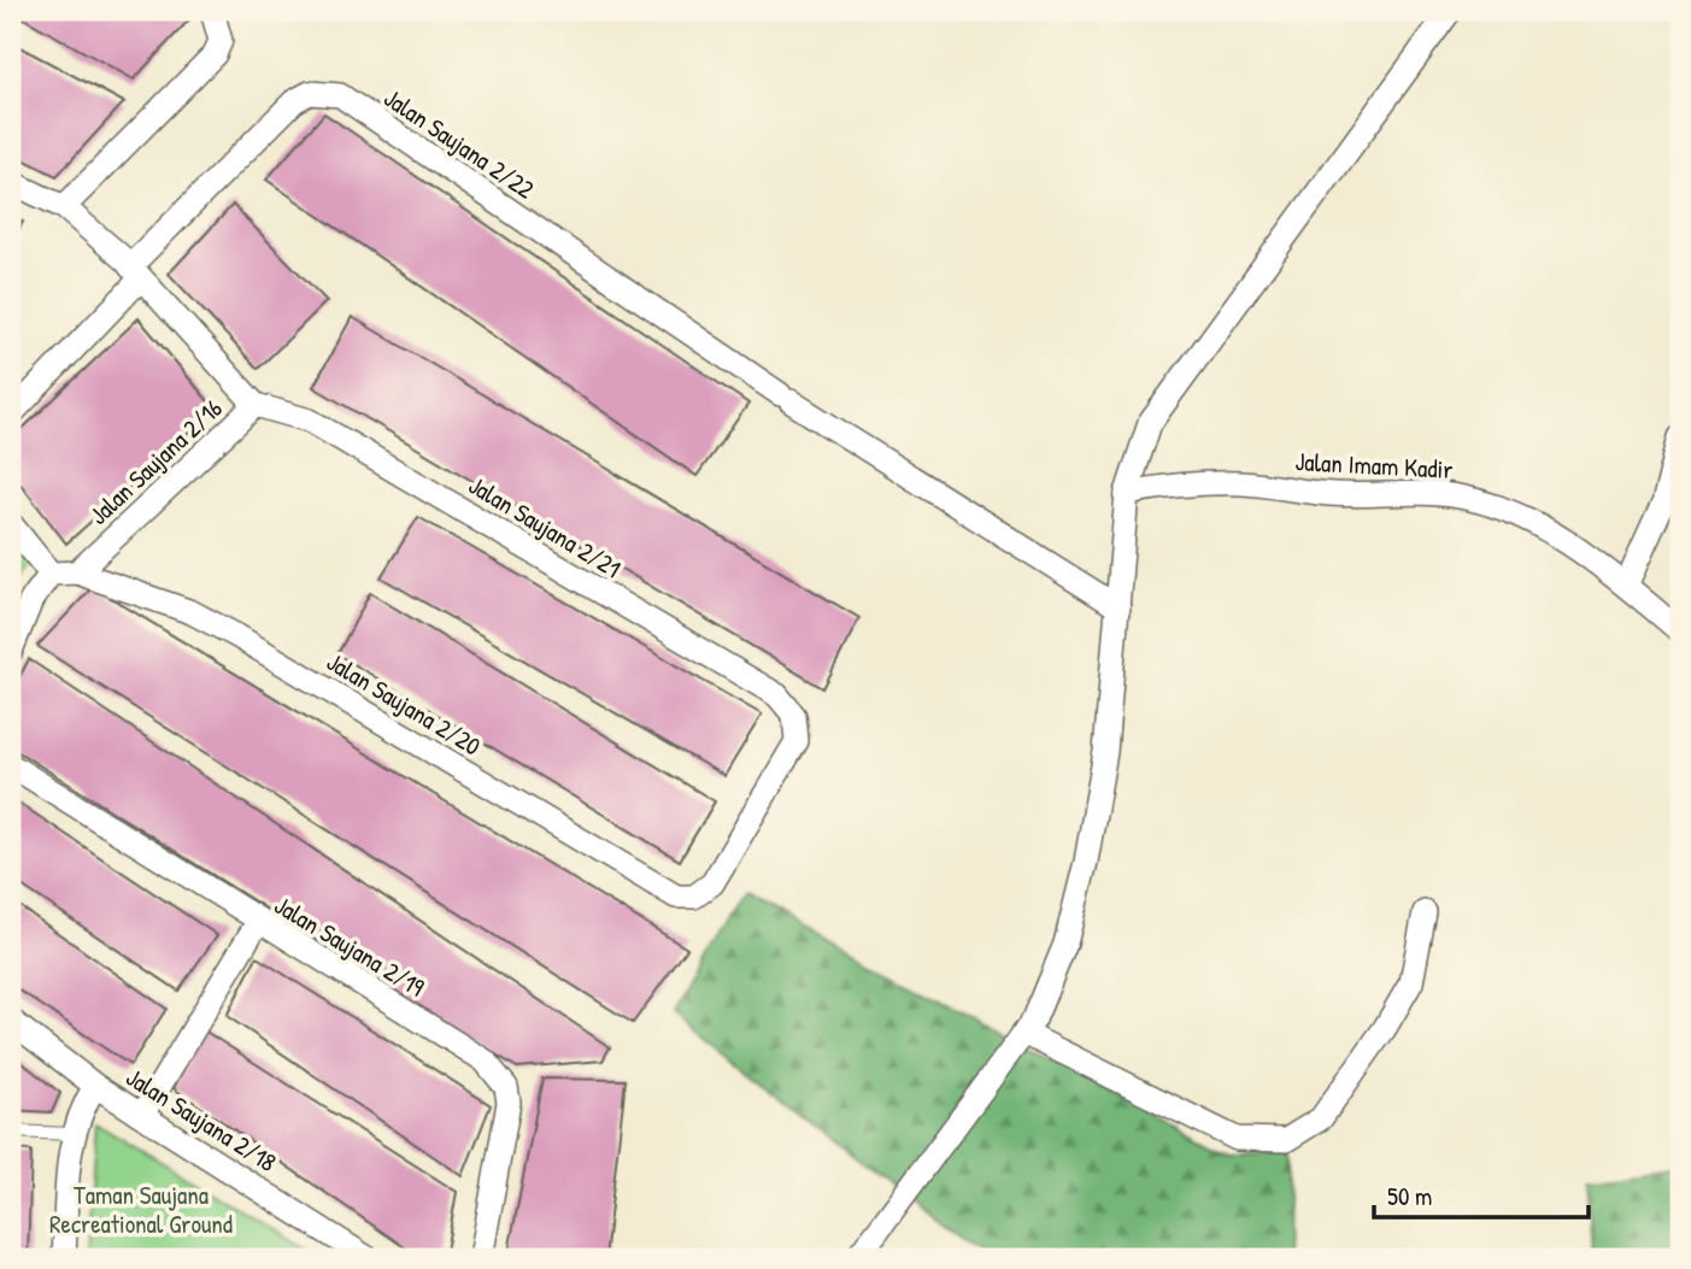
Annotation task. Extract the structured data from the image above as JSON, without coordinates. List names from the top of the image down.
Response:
{
  "streets": {
    "street": [
      "Jalan Saujana 2/22",
      "Jalan Saujana 2/16",
      "Jalan Imam Kadir",
      "Jalan Saujana 2/21",
      "Jalan Saujana 2/20",
      "Jalan Saujana 2/19",
      "Jalan Saujana 2/18"
    ]
  },
  "crossings": [
    ["Jalan Saujana 2/22", "Jalan Saujana 2/16"],
    ["Jalan Saujana 2/16", "Jalan Saujana 2/21"],
    ["Jalan Saujana 2/16", "Jalan Saujana 2/20"],
    ["Jalan Saujana 2/21", "Jalan Saujana 2/20"]
  ],
  "parks": ["Taman Saujana Recreational Ground"],
  "scale_bar": "50 m"
}
